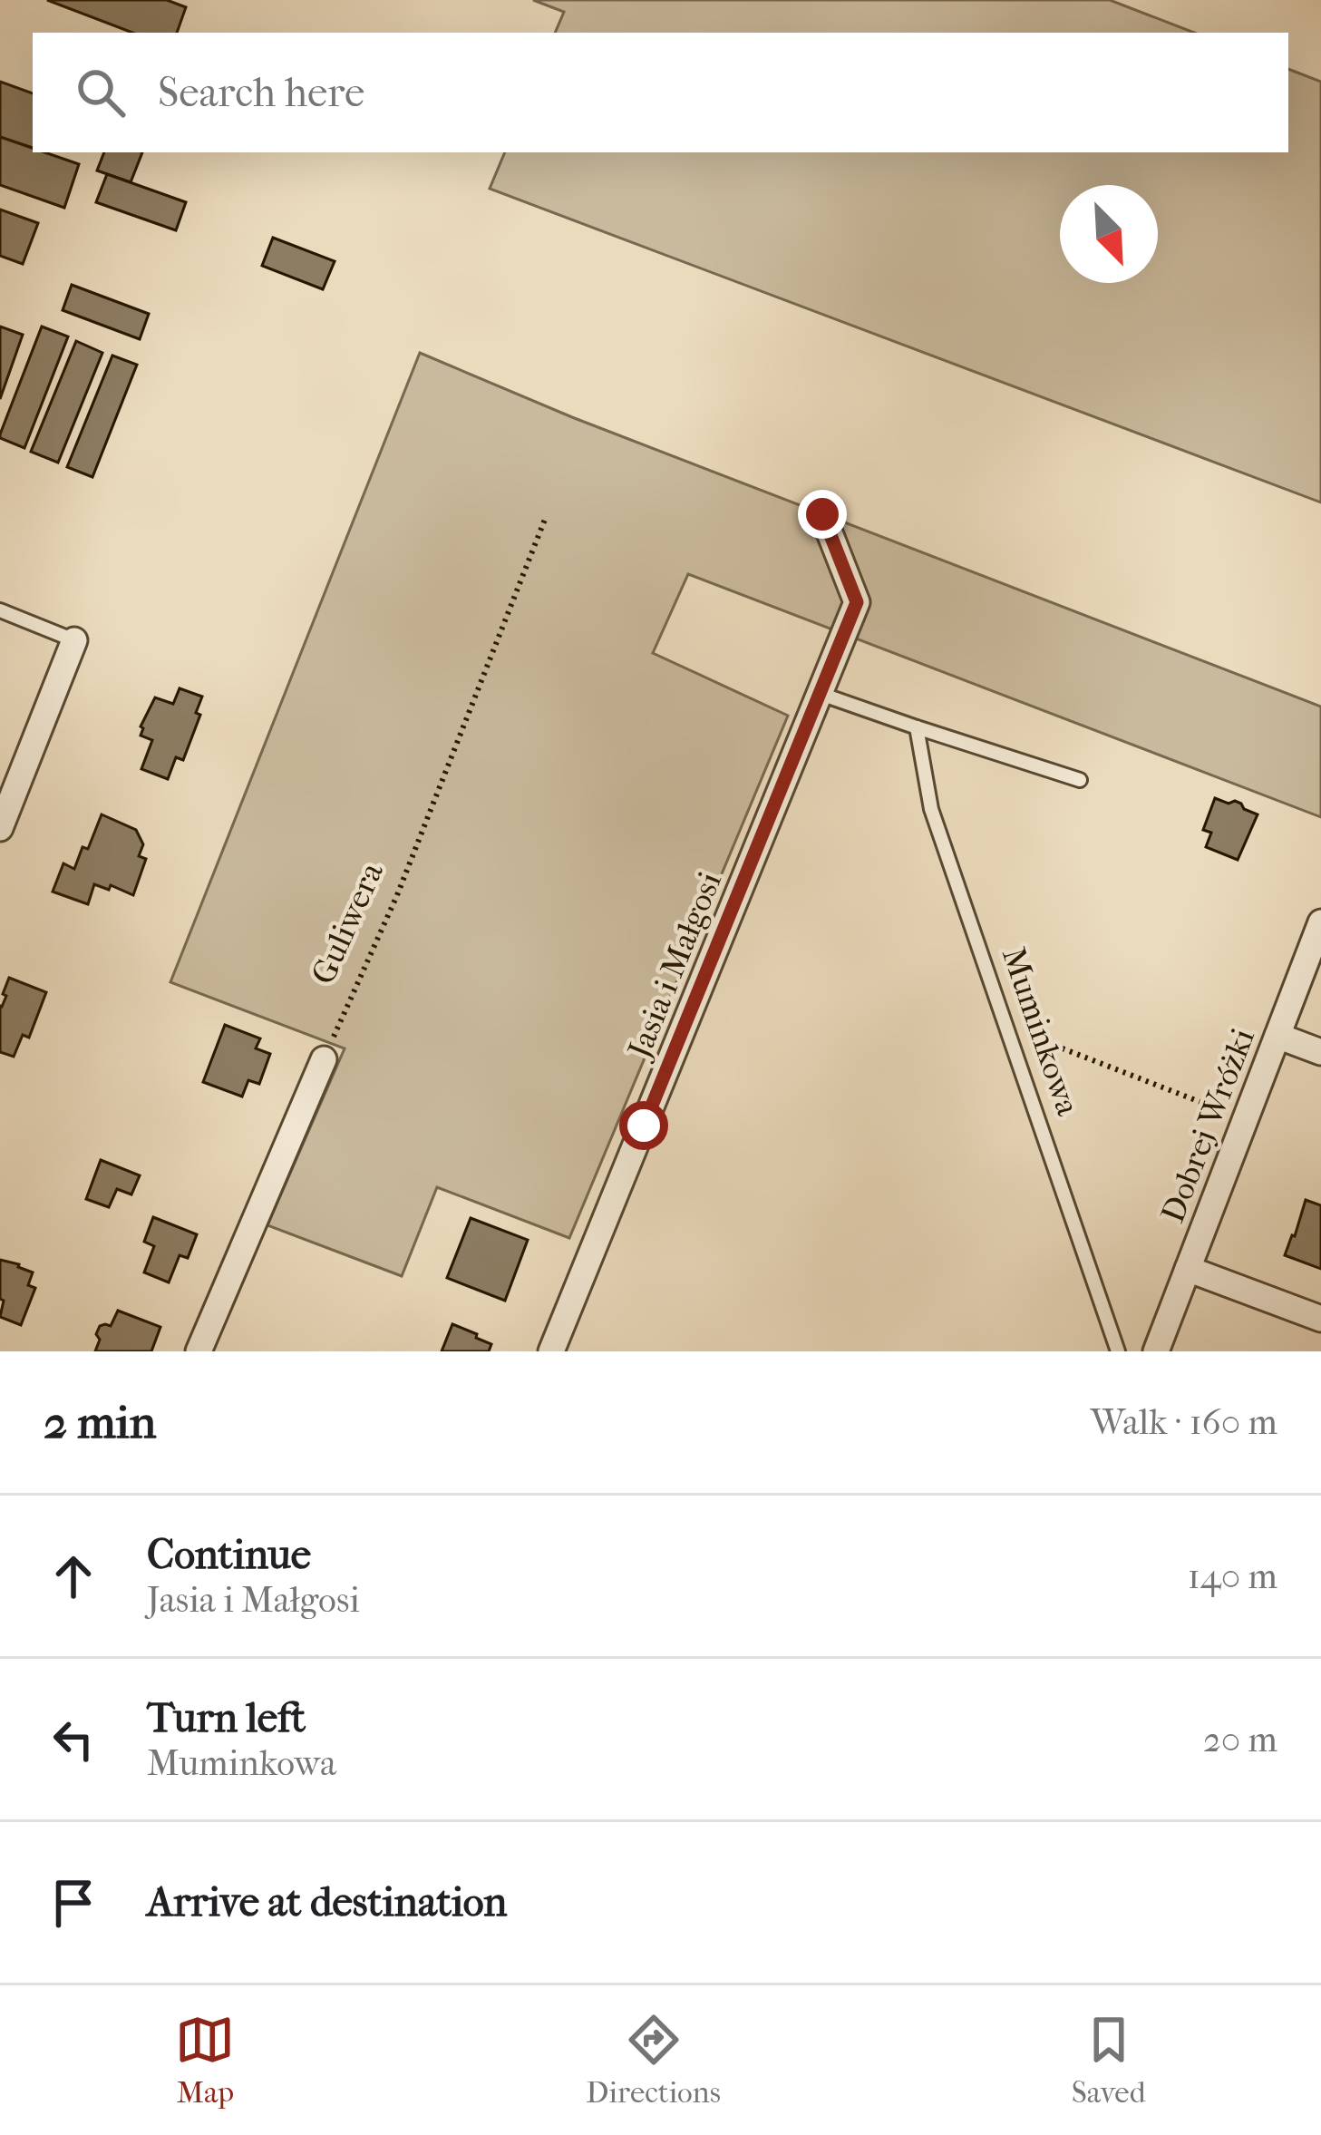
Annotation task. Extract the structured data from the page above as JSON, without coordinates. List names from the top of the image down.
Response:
{
  "streets": {
    "street": ["Jasia i Małgosi", "Dobrej Wróżki"],
    "lane": ["Muminkowa"],
    "path": ["Guliwera"]
  },
  "north": "bottom right",
  "page": {
    "search": "Search here",
    "heading": ["2 min", "Walk · 160 m"],
    "list": [
      ["Continue", "Jasia i Małgosi", "140 m"],
      ["Turn left", "Muminkowa", "20 m"],
      "Arrive at destination"
    ],
    "nav": ["Map", "Directions", "Saved"]
  }
}
